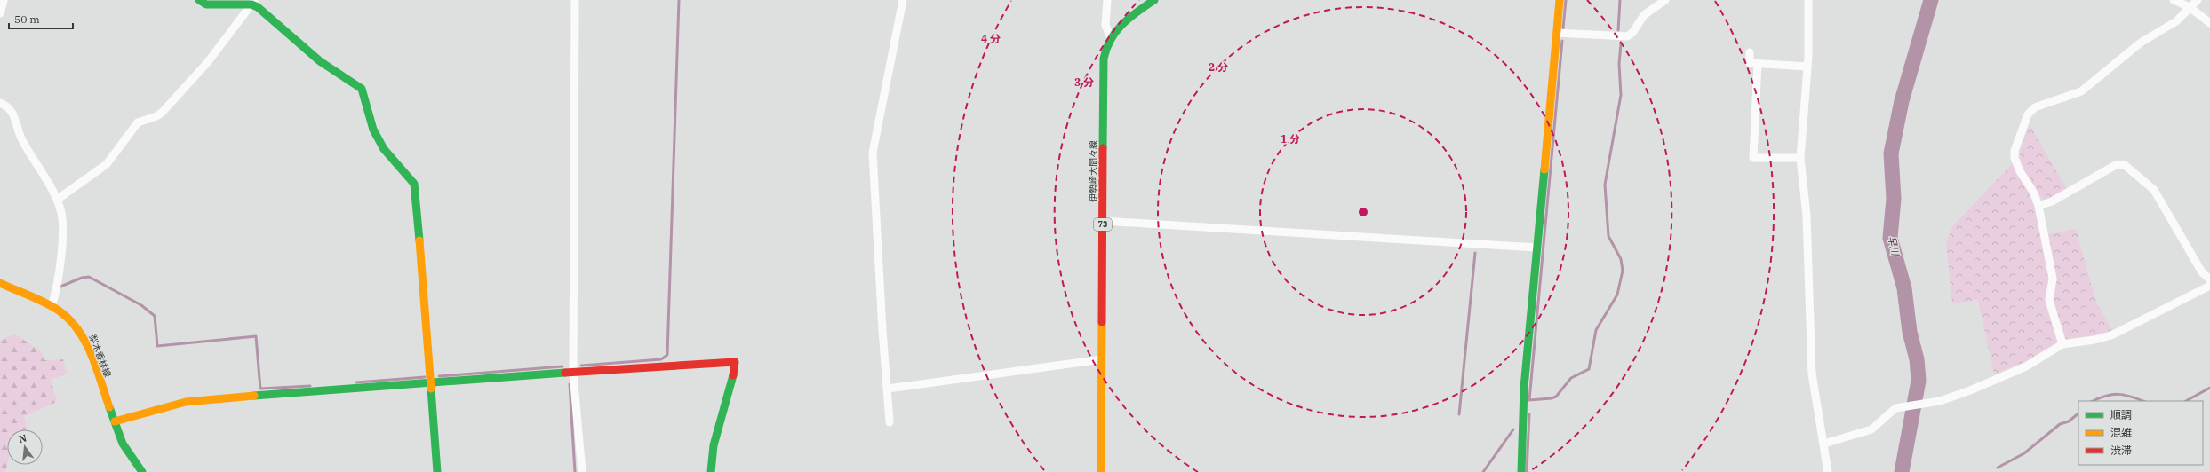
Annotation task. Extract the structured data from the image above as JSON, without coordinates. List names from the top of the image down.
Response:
{
  "streets": {
    "street": ["伊勢崎大間々線", "73", "梨木香林線"]
  },
  "water": ["早川"],
  "legend": ["順調", "混雑", "渋滞"],
  "scale_bar": "50 m",
  "north": "top",
  "rings": [
    "4 分",
    "2 分",
    "3 分",
    "1 分"
  ]
}
